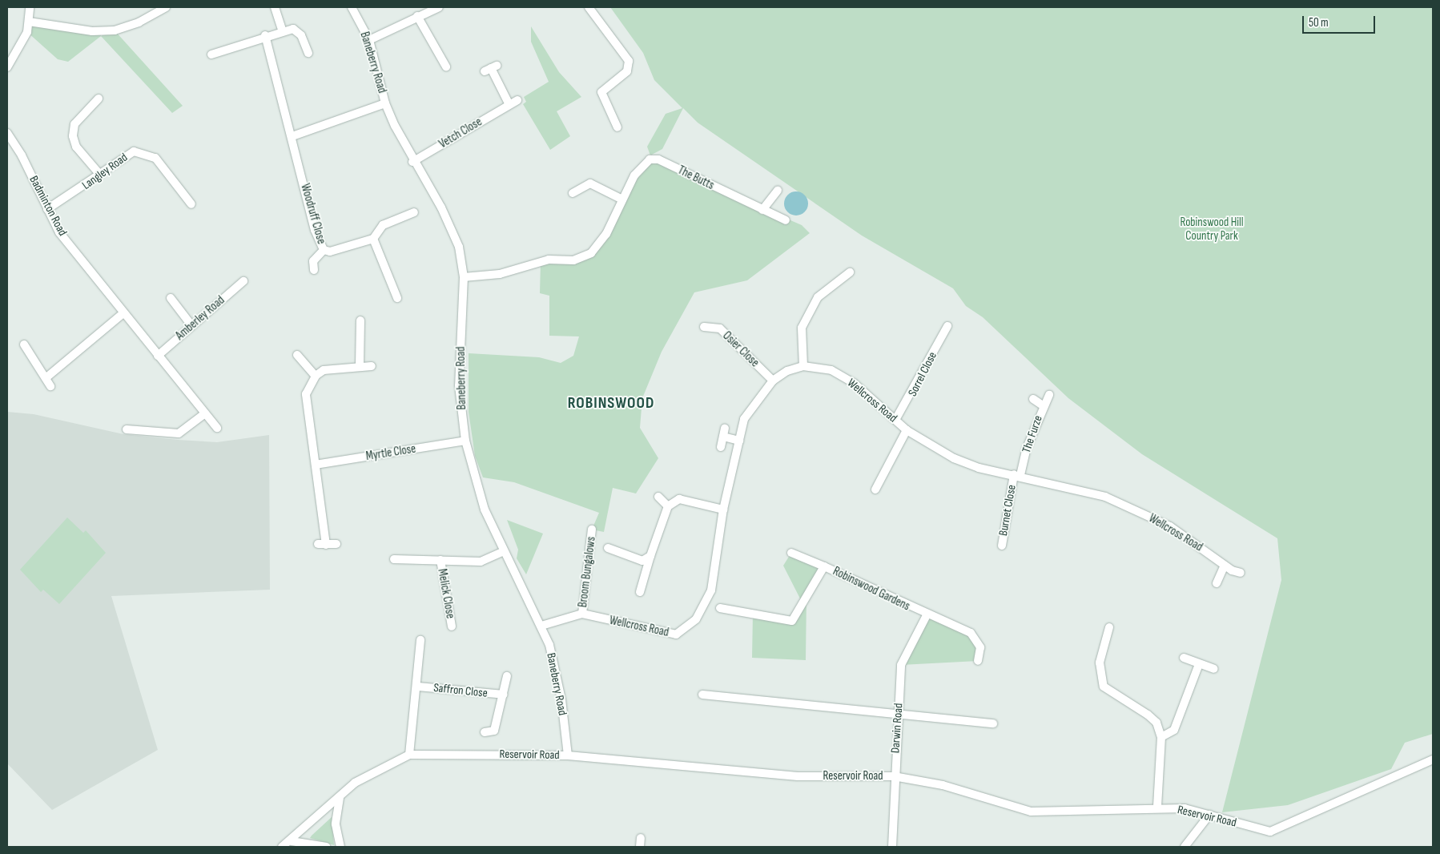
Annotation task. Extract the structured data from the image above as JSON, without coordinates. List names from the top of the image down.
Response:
{
  "streets": {
    "street": [
      "Baneberry Road",
      "Vetch Close",
      "Langley Road",
      "The Butts",
      "Badminton Road",
      "Woodruff Close",
      "Amberley Road",
      "Osier Close",
      "Sorrel Close",
      "Wellcross Road",
      "The Furze",
      "Myrtle Close",
      "Burnet Close",
      "Broom Bungalows",
      "Robinswood Gardens",
      "Melick Close",
      "Saffron Close",
      "Darwin Road",
      "Reservoir Road"
    ]
  },
  "crossings": [
    ["Baneberry Road", "Vetch Close"],
    ["Baneberry Road", "The Butts"],
    ["Baneberry Road", "Wellcross Road"],
    ["Baneberry Road", "Myrtle Close"],
    ["Baneberry Road", "Melick Close"],
    ["Baneberry Road", "Reservoir Road"],
    ["Langley Road", "Badminton Road"],
    ["Badminton Road", "Amberley Road"],
    ["Osier Close", "Wellcross Road"],
    ["Sorrel Close", "Wellcross Road"],
    ["Wellcross Road", "The Furze"],
    ["Wellcross Road", "Burnet Close"],
    ["Wellcross Road", "Broom Bungalows"],
    ["The Furze", "Burnet Close"],
    ["Robinswood Gardens", "Darwin Road"],
    ["Saffron Close", "Reservoir Road"],
    ["Darwin Road", "Reservoir Road"]
  ],
  "districts": ["ROBINSWOOD"],
  "parks": ["Robinswood Hill Country Park"],
  "scale_bar": "50 m"
}
